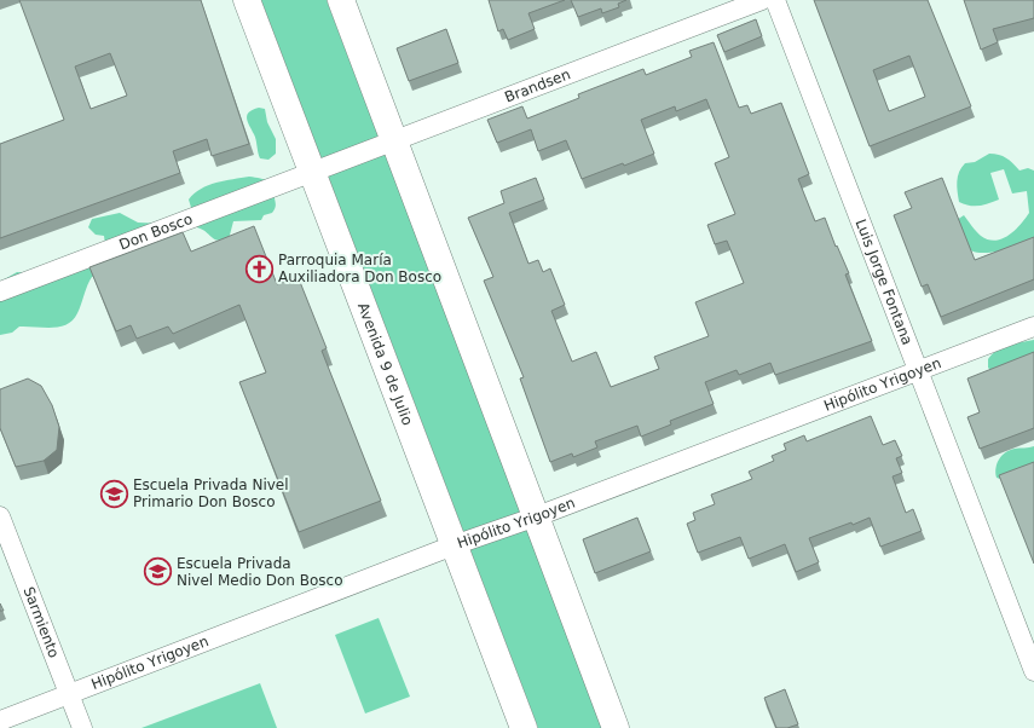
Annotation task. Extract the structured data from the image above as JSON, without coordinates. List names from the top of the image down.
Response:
{
  "streets": {
    "main road": ["Avenida 9 de Julio"],
    "street": [
      "Brandsen",
      "Don Bosco",
      "Luis Jorge Fontana",
      "Hipólito Yrigoyen",
      "Sarmiento"
    ]
  },
  "crossings": [
    ["Brandsen", "Don Bosco"],
    ["Brandsen", "Avenida 9 de Julio"],
    ["Don Bosco", "Avenida 9 de Julio"],
    ["Luis Jorge Fontana", "Hipólito Yrigoyen"],
    ["Avenida 9 de Julio", "Hipólito Yrigoyen"],
    ["Hipólito Yrigoyen", "Sarmiento"]
  ],
  "places": {
    "church": ["Parroquia María Auxiliadora Don Bosco"],
    "school or university": ["Escuela Privada Nivel Primario Don Bosco", "Escuela Privada Nivel Medio Don Bosco"]
  }
}
